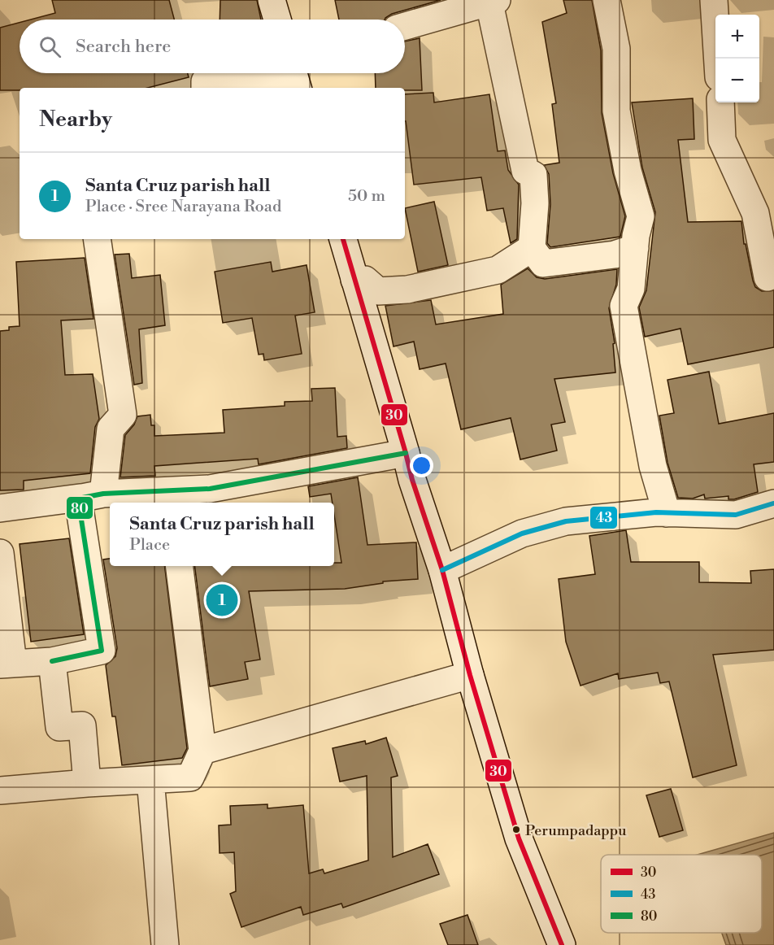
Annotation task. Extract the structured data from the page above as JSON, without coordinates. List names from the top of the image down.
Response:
{
  "places": ["Perumpadappu"],
  "lines": ["transit line 30", "transit line 80", "transit line 43"],
  "legend": ["30", "43", "80"],
  "page": {
    "map_buttons": ["+", "−"],
    "search": "Search here",
    "heading": "Nearby",
    "list": [
      {
        "mark": "1",
        "name": "Santa Cruz parish hall",
        "note": "Place · Sree Narayana Road",
        "value": "50 m"
      }
    ],
    "popup": ["Santa Cruz parish hall", "Place"],
    "pins": "1"
  }
}
